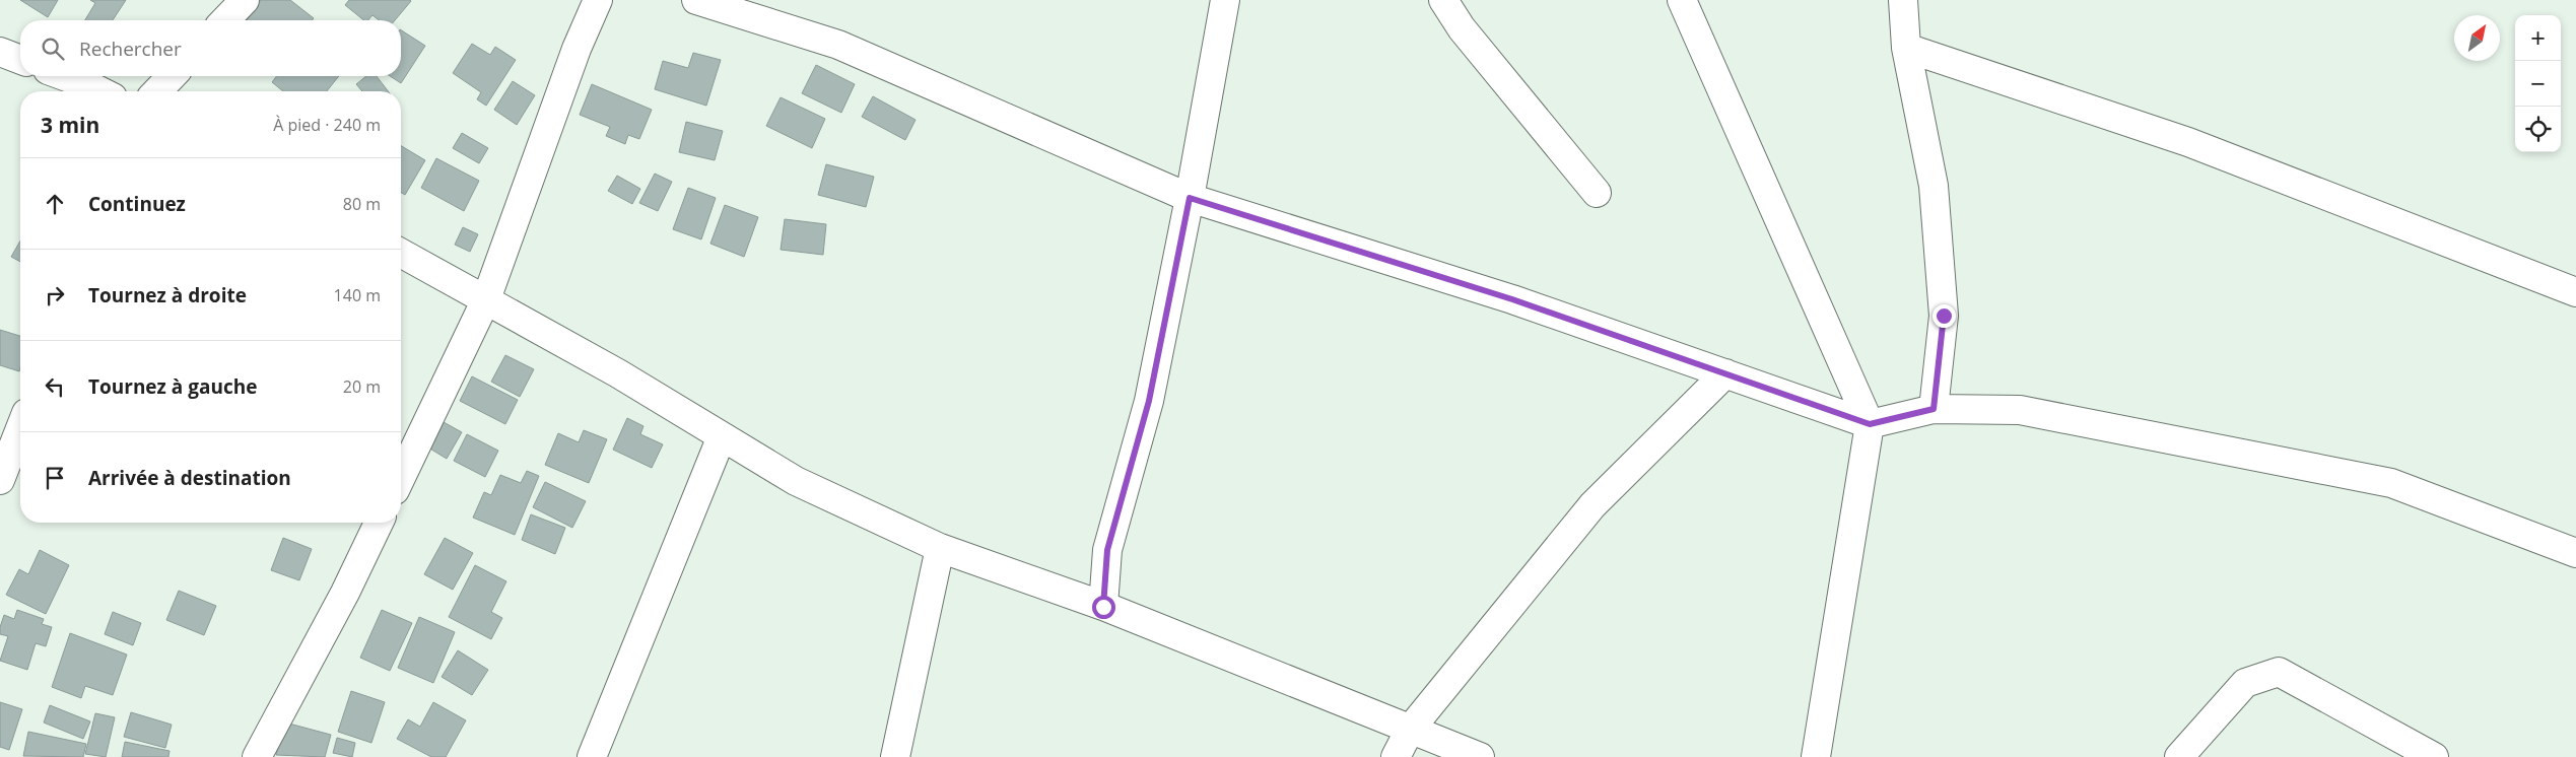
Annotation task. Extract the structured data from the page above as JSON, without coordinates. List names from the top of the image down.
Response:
{
  "north": "top right",
  "page": {
    "map_buttons": ["+", "−"],
    "search": "Rechercher",
    "heading": ["3 min", "À pied · 240 m"],
    "list": [
      ["Continuez", "80 m"],
      ["Tournez à droite", "140 m"],
      ["Tournez à gauche", "20 m"],
      "Arrivée à destination"
    ]
  }
}
